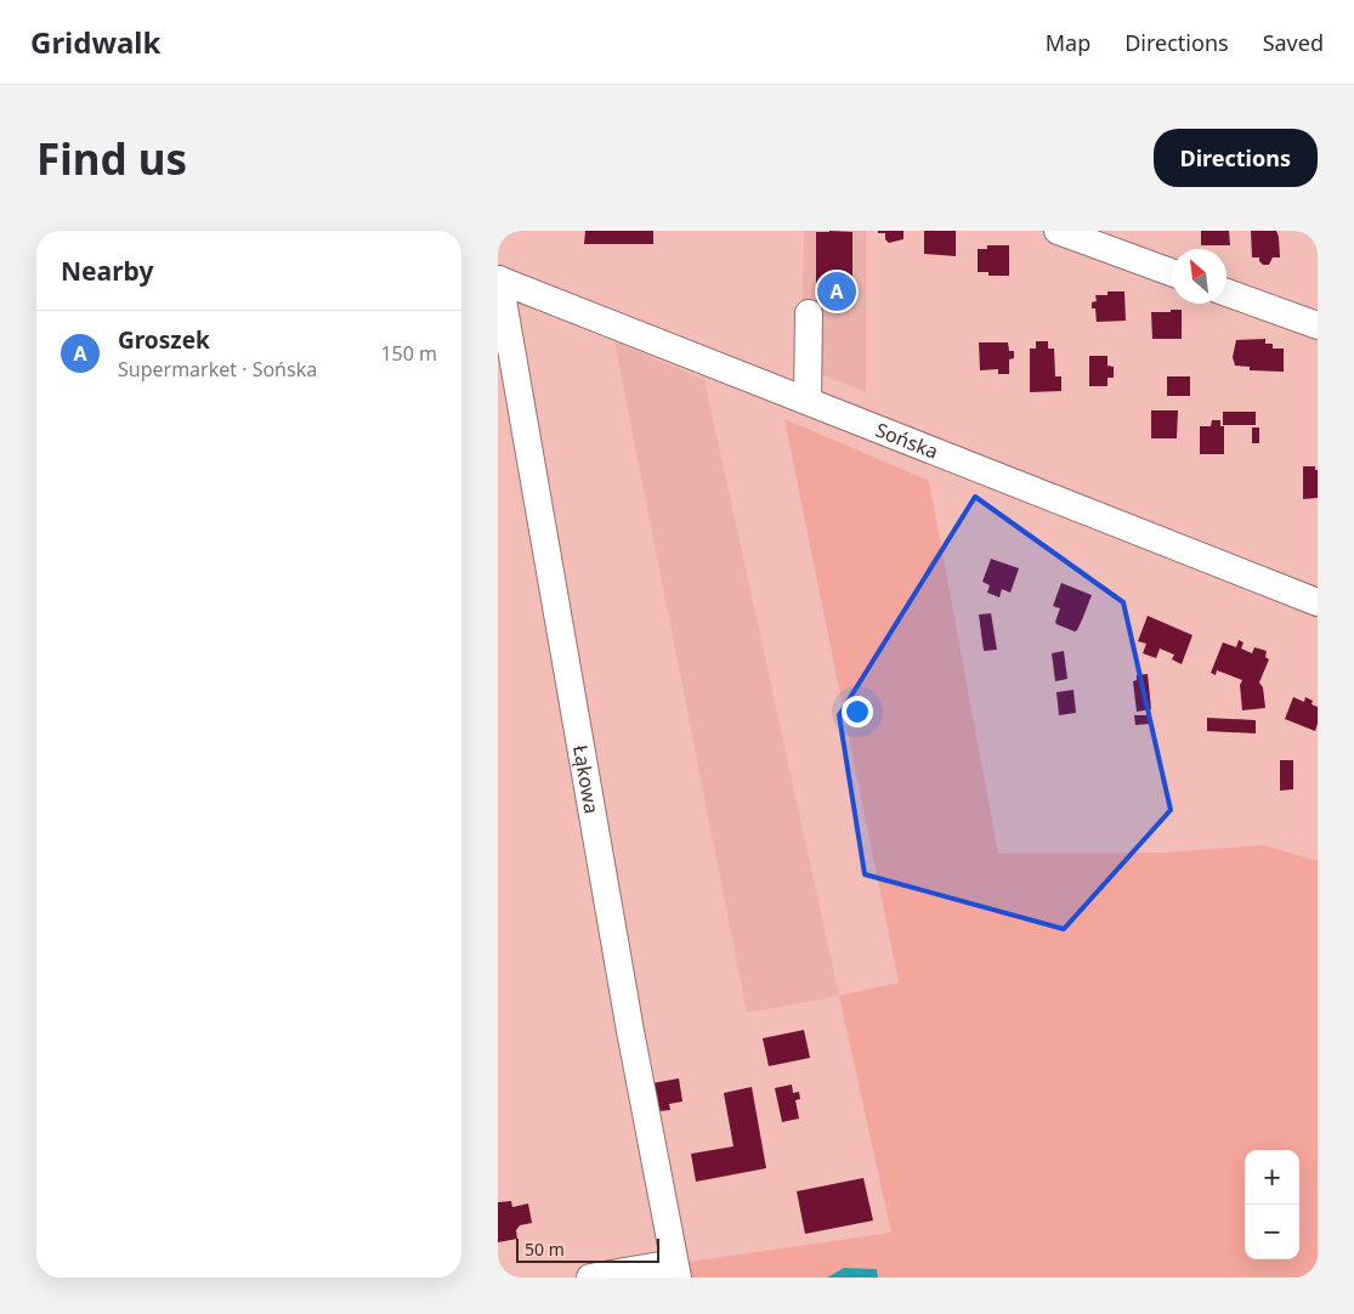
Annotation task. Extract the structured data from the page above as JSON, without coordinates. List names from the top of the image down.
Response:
{
  "streets": {
    "street": ["Sońska", "Łąkowa"]
  },
  "crossings": [
    ["Sońska", "Łąkowa"]
  ],
  "scale_bar": "50 m",
  "north": "top left",
  "page": {
    "header": "Gridwalk",
    "nav": ["Map", "Directions", "Saved"],
    "buttons": "Directions",
    "title": "Find us",
    "heading": "Nearby",
    "pins": "A",
    "list": [
      {
        "mark": "A",
        "name": "Groszek",
        "note": "Supermarket · Sońska",
        "value": "150 m"
      }
    ],
    "map_buttons": ["+", "−"],
    "scale": "50 m"
  }
}
